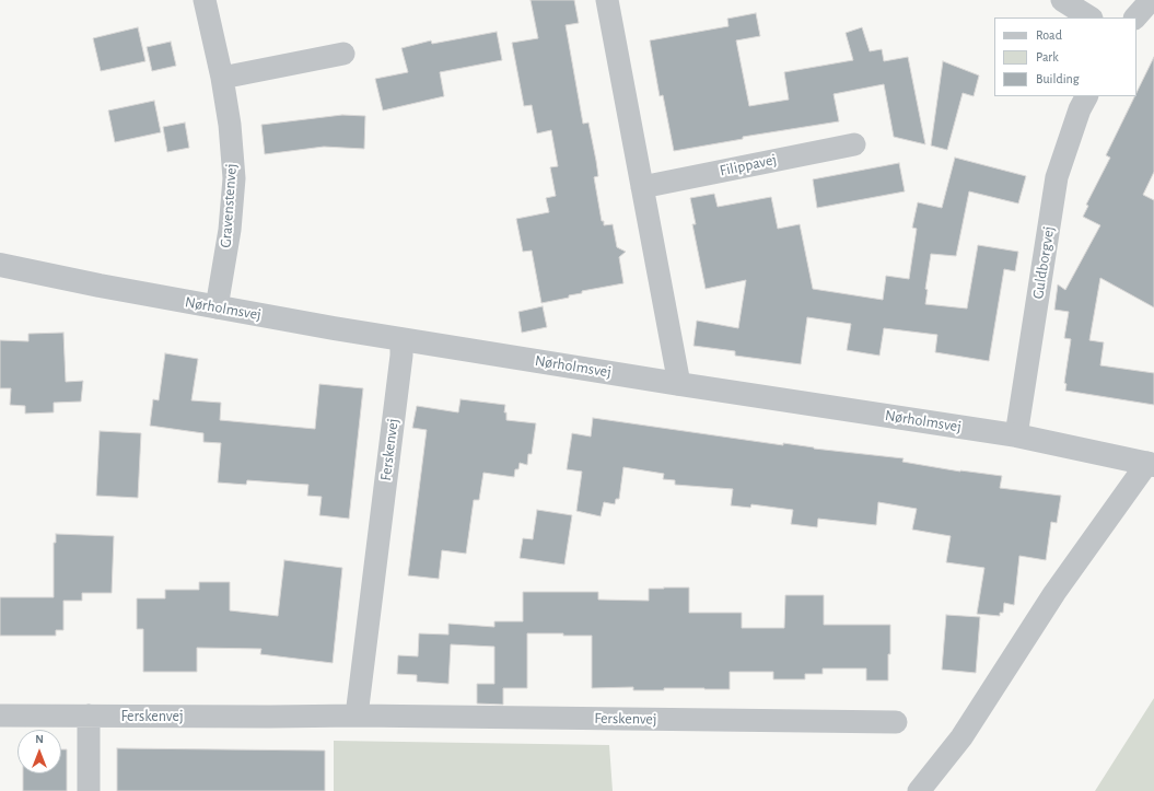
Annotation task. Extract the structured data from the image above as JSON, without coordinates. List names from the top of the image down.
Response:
{
  "streets": {
    "street": [
      "Filippavej",
      "Gravenstenvej",
      "Guldborgvej",
      "Nørholmsvej",
      "Ferskenvej"
    ]
  },
  "crossings": [
    ["Gravenstenvej", "Nørholmsvej"],
    ["Guldborgvej", "Nørholmsvej"],
    ["Nørholmsvej", "Ferskenvej"]
  ],
  "legend": ["Road", "Park", "Building"],
  "north": "top"
}
